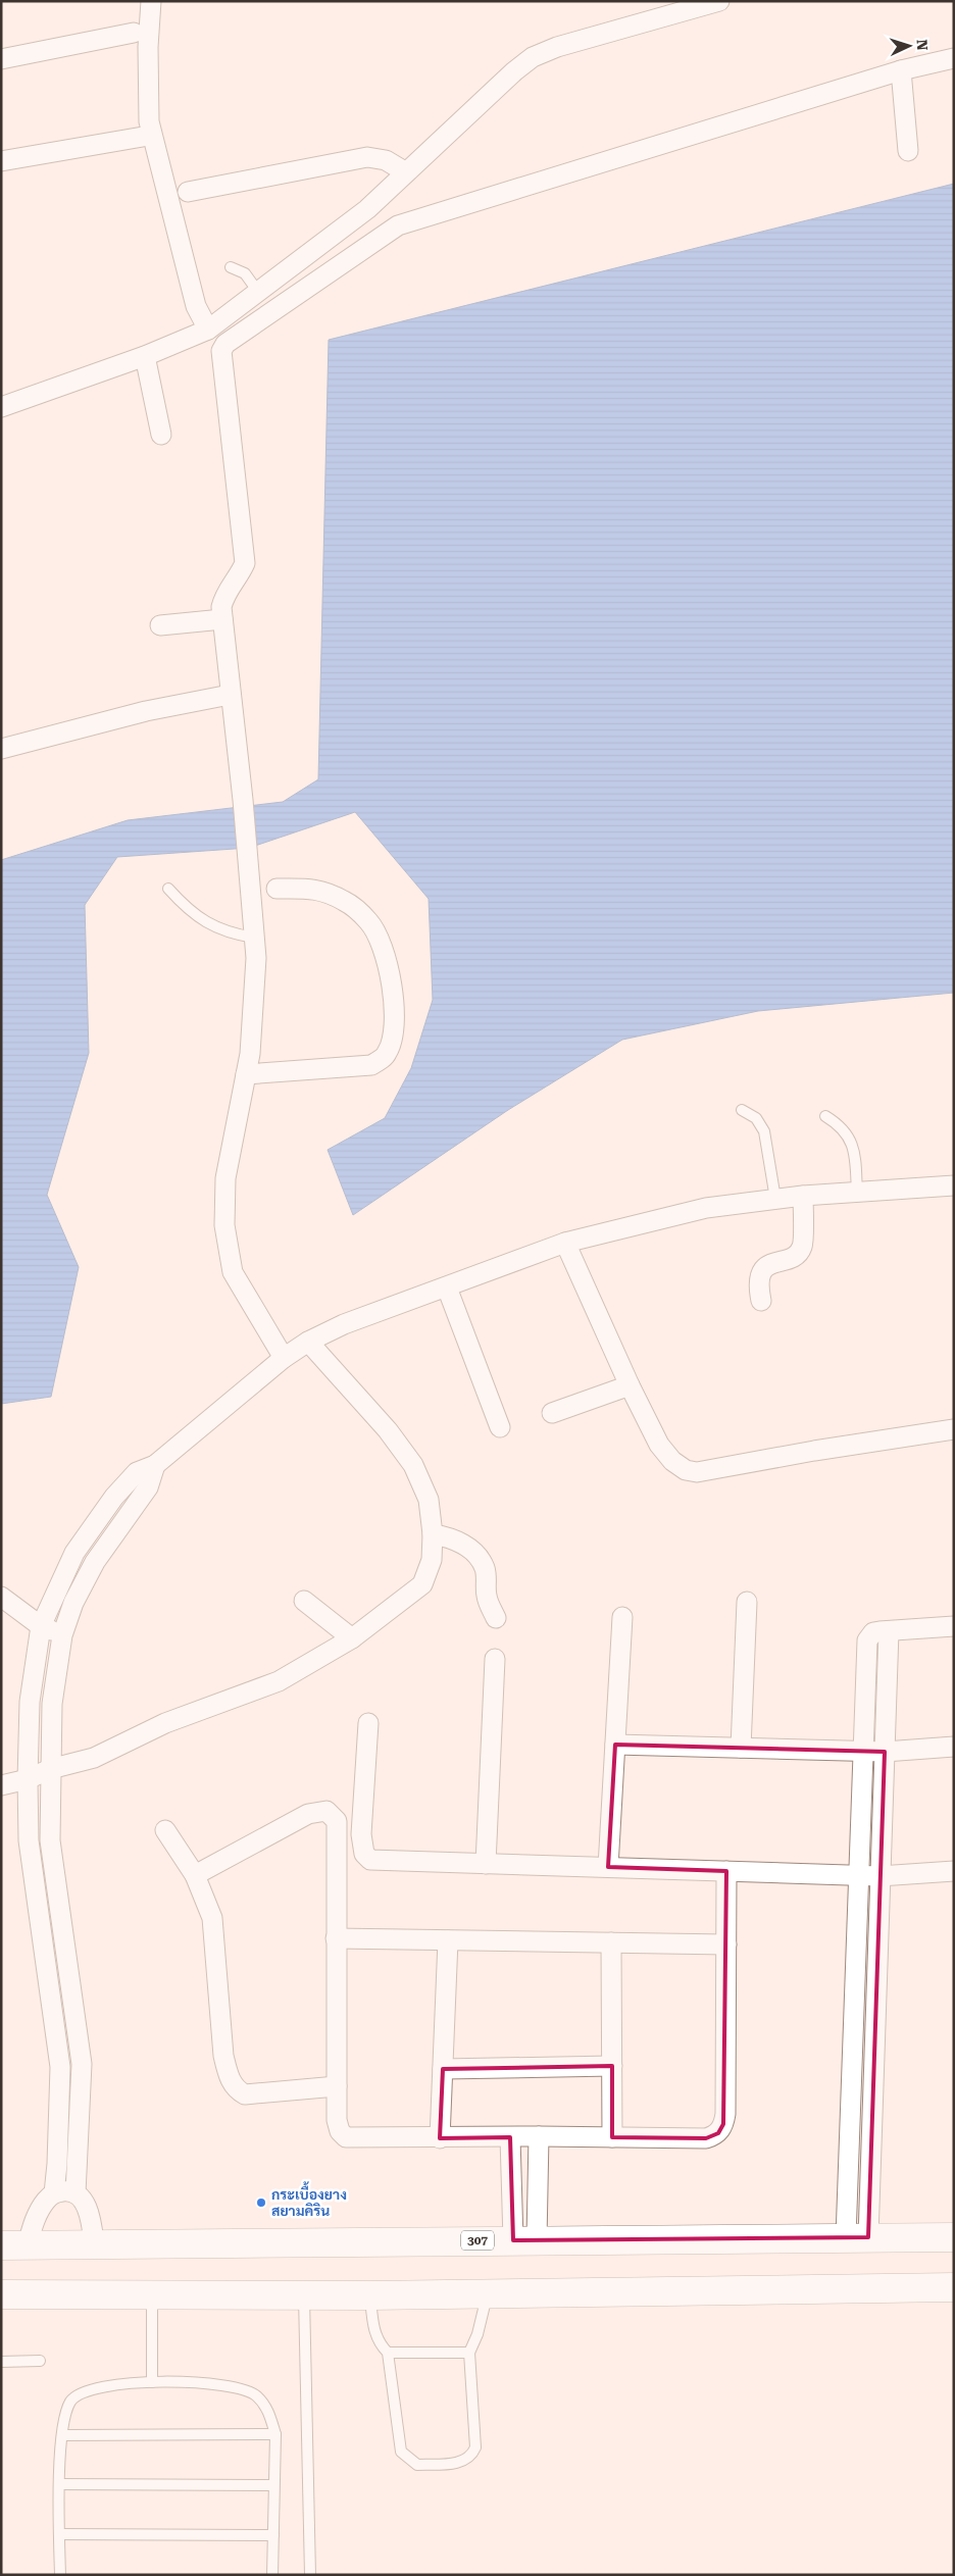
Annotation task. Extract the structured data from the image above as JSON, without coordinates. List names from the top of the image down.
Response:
{
  "streets": {
    "main road": ["307"]
  },
  "places": ["กระเบื้องยาง สยามคิริน"],
  "north": "right"
}
